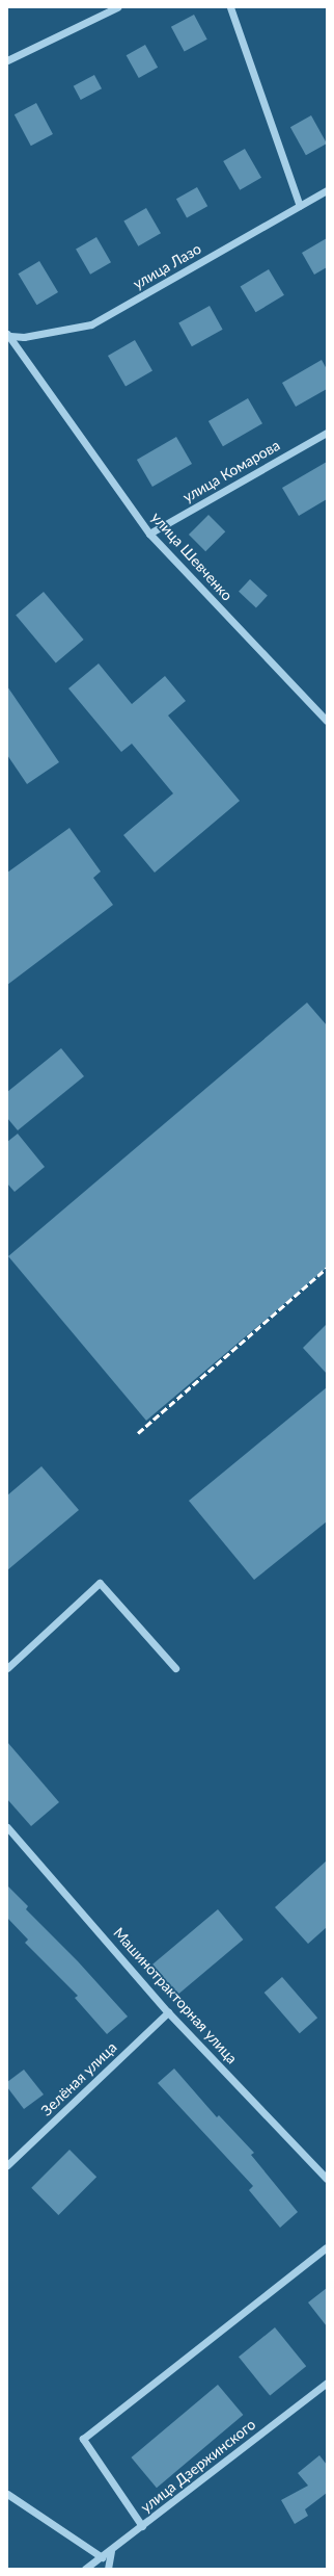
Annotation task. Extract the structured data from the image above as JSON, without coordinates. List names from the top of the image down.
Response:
{
  "streets": {
    "street": [
      "улица Лазо",
      "улица Комарова",
      "улица Шевченко",
      "Машинотракторная улица",
      "Зелёная улица",
      "улица Дзержинского"
    ]
  },
  "crossings": [
    ["улица Лазо", "улица Шевченко"],
    ["улица Комарова", "улица Шевченко"],
    ["Машинотракторная улица", "Зелёная улица"]
  ]
}
